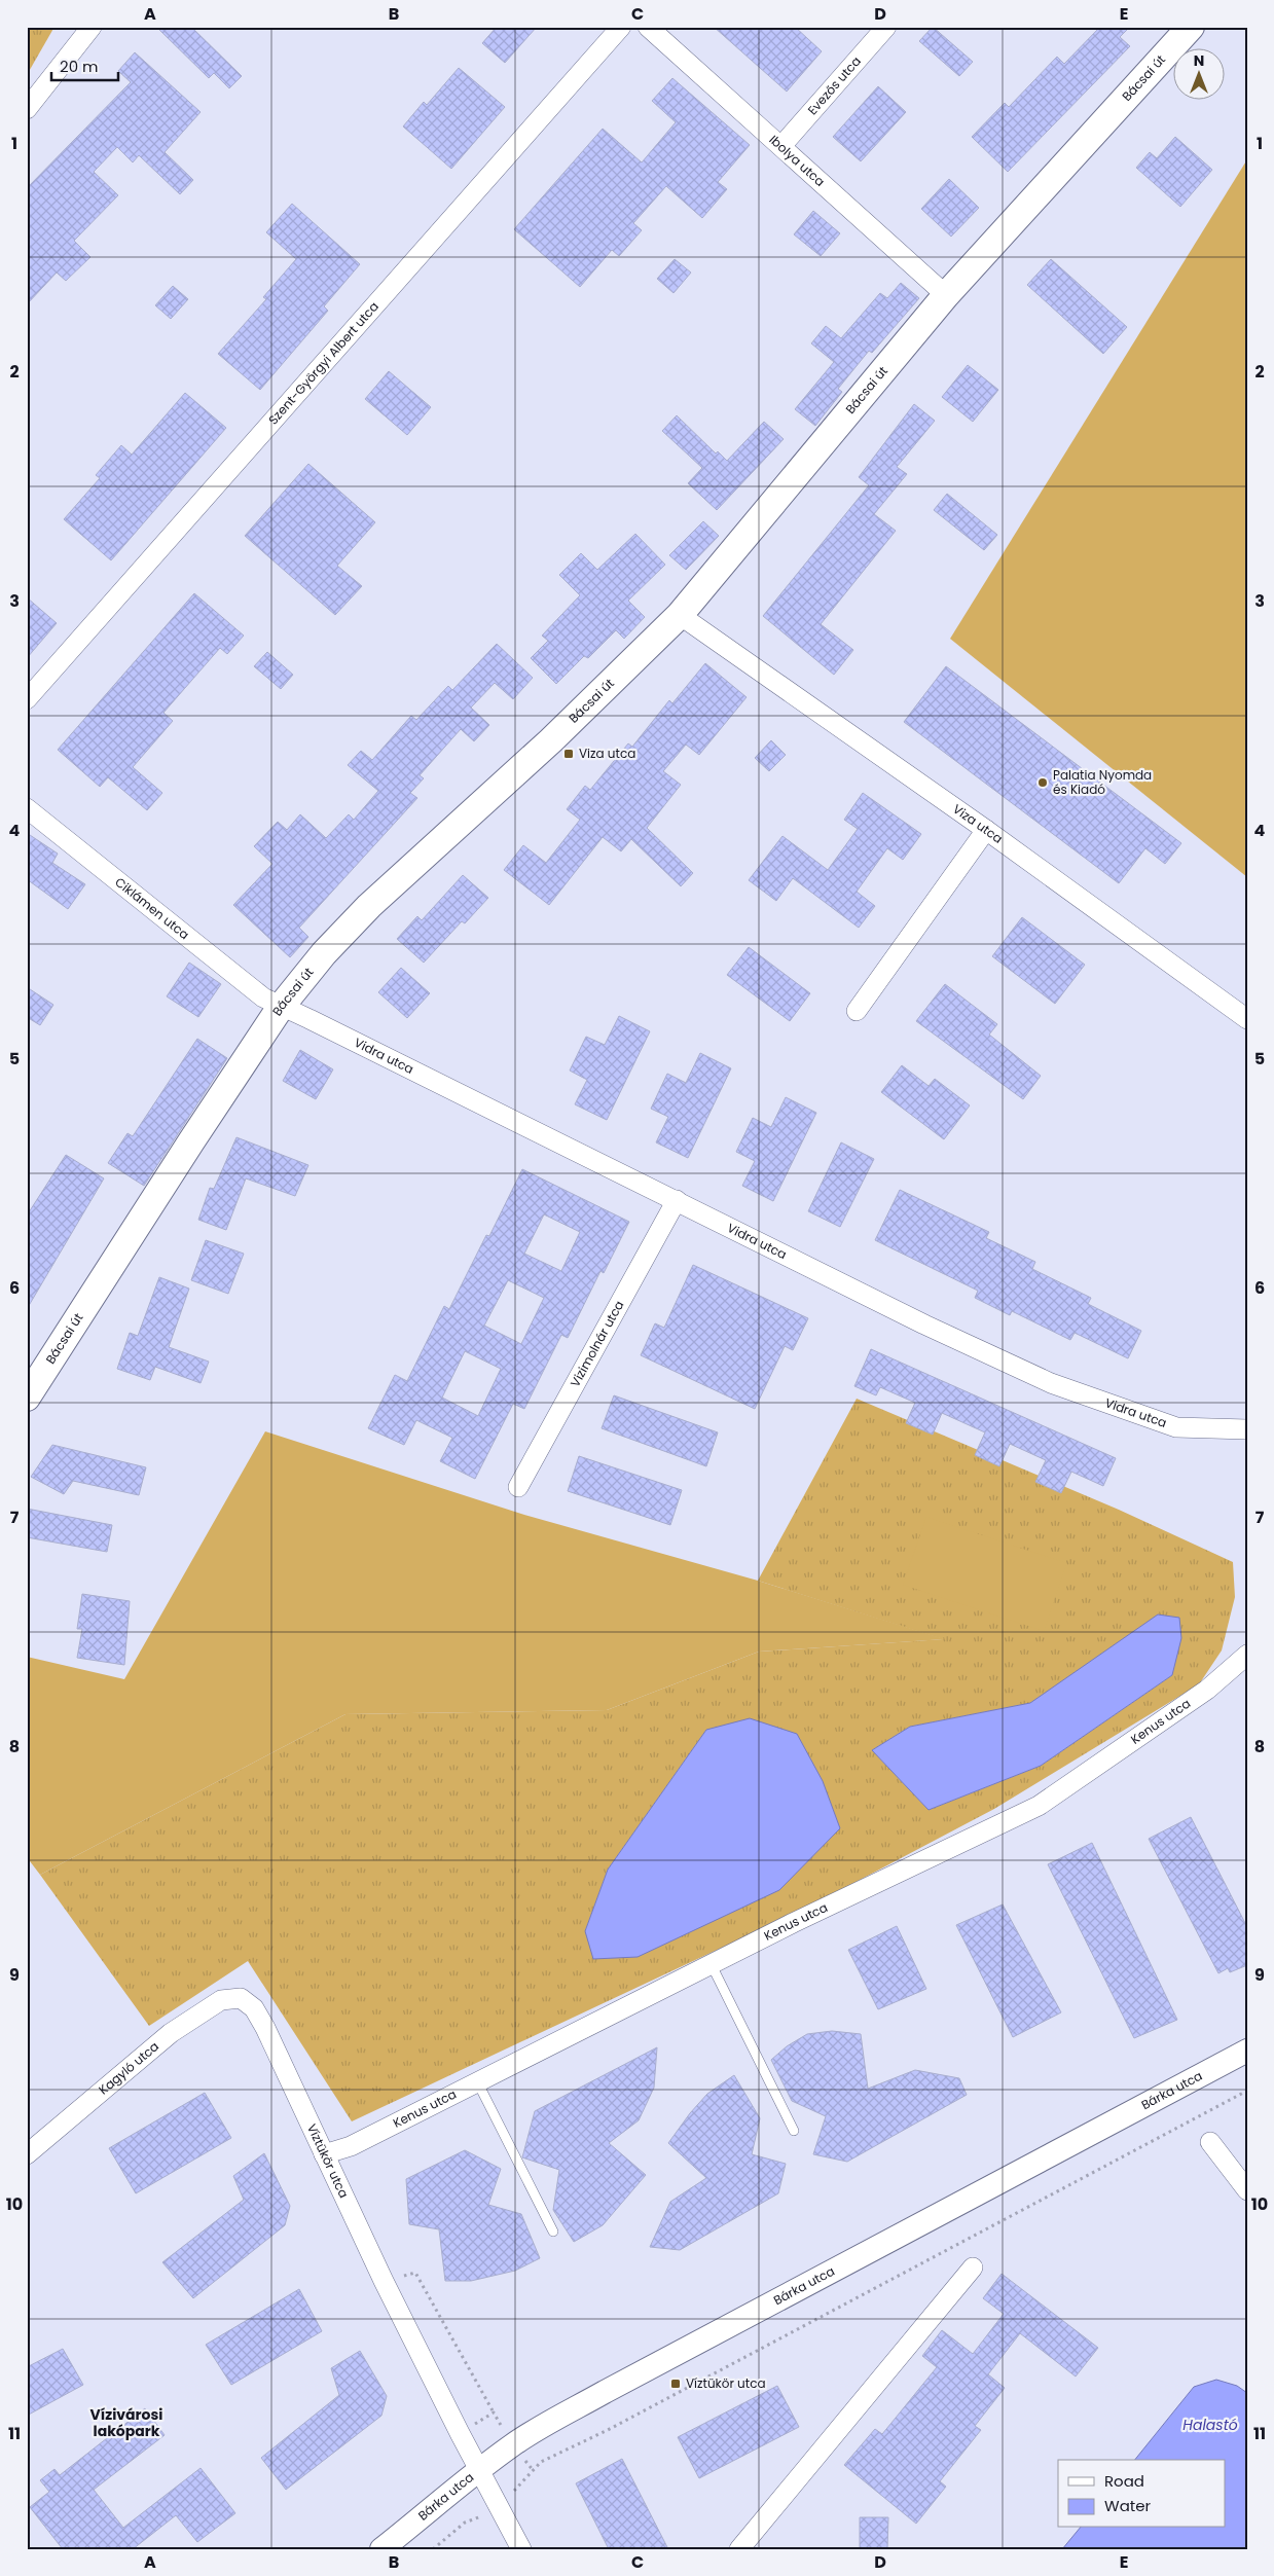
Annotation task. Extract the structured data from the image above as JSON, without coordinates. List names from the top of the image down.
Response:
{
  "streets": {
    "main road": ["Bácsai út"],
    "street": [
      "Evezős utca",
      "Ibolya utca",
      "Szent-Györgyi Albert utca",
      "Viza utca",
      "Ciklámen utca",
      "Vidra utca",
      "Vizimolnár utca",
      "Kenus utca",
      "Kagyló utca",
      "Bárka utca",
      "Víztükör utca"
    ]
  },
  "crossings": [
    ["Bácsai út", "Ibolya utca"],
    ["Bácsai út", "Viza utca"],
    ["Bácsai út", "Ciklámen utca"],
    ["Bácsai út", "Vidra utca"],
    ["Evezős utca", "Ibolya utca"],
    ["Ciklámen utca", "Vidra utca"],
    ["Vidra utca", "Vizimolnár utca"],
    ["Kenus utca", "Víztükör utca"],
    ["Kagyló utca", "Víztükör utca"],
    ["Bárka utca", "Víztükör utca"]
  ],
  "districts": ["Vízivárosi lakópark"],
  "water": ["Halastó"],
  "places": {
    "transit": ["Viza utca", "Víztükör utca"],
    "other": ["Palatia Nyomda és Kiadó"]
  },
  "legend": ["Road", "Water"],
  "scale_bar": "20 m",
  "north": "top",
  "grid": {
    "columns": [
      "A",
      "B",
      "C",
      "D",
      "E"
    ],
    "rows": [
      "1",
      "2",
      "3",
      "4",
      "5",
      "6",
      "7",
      "8",
      "9",
      "10",
      "11"
    ]
  }
}
